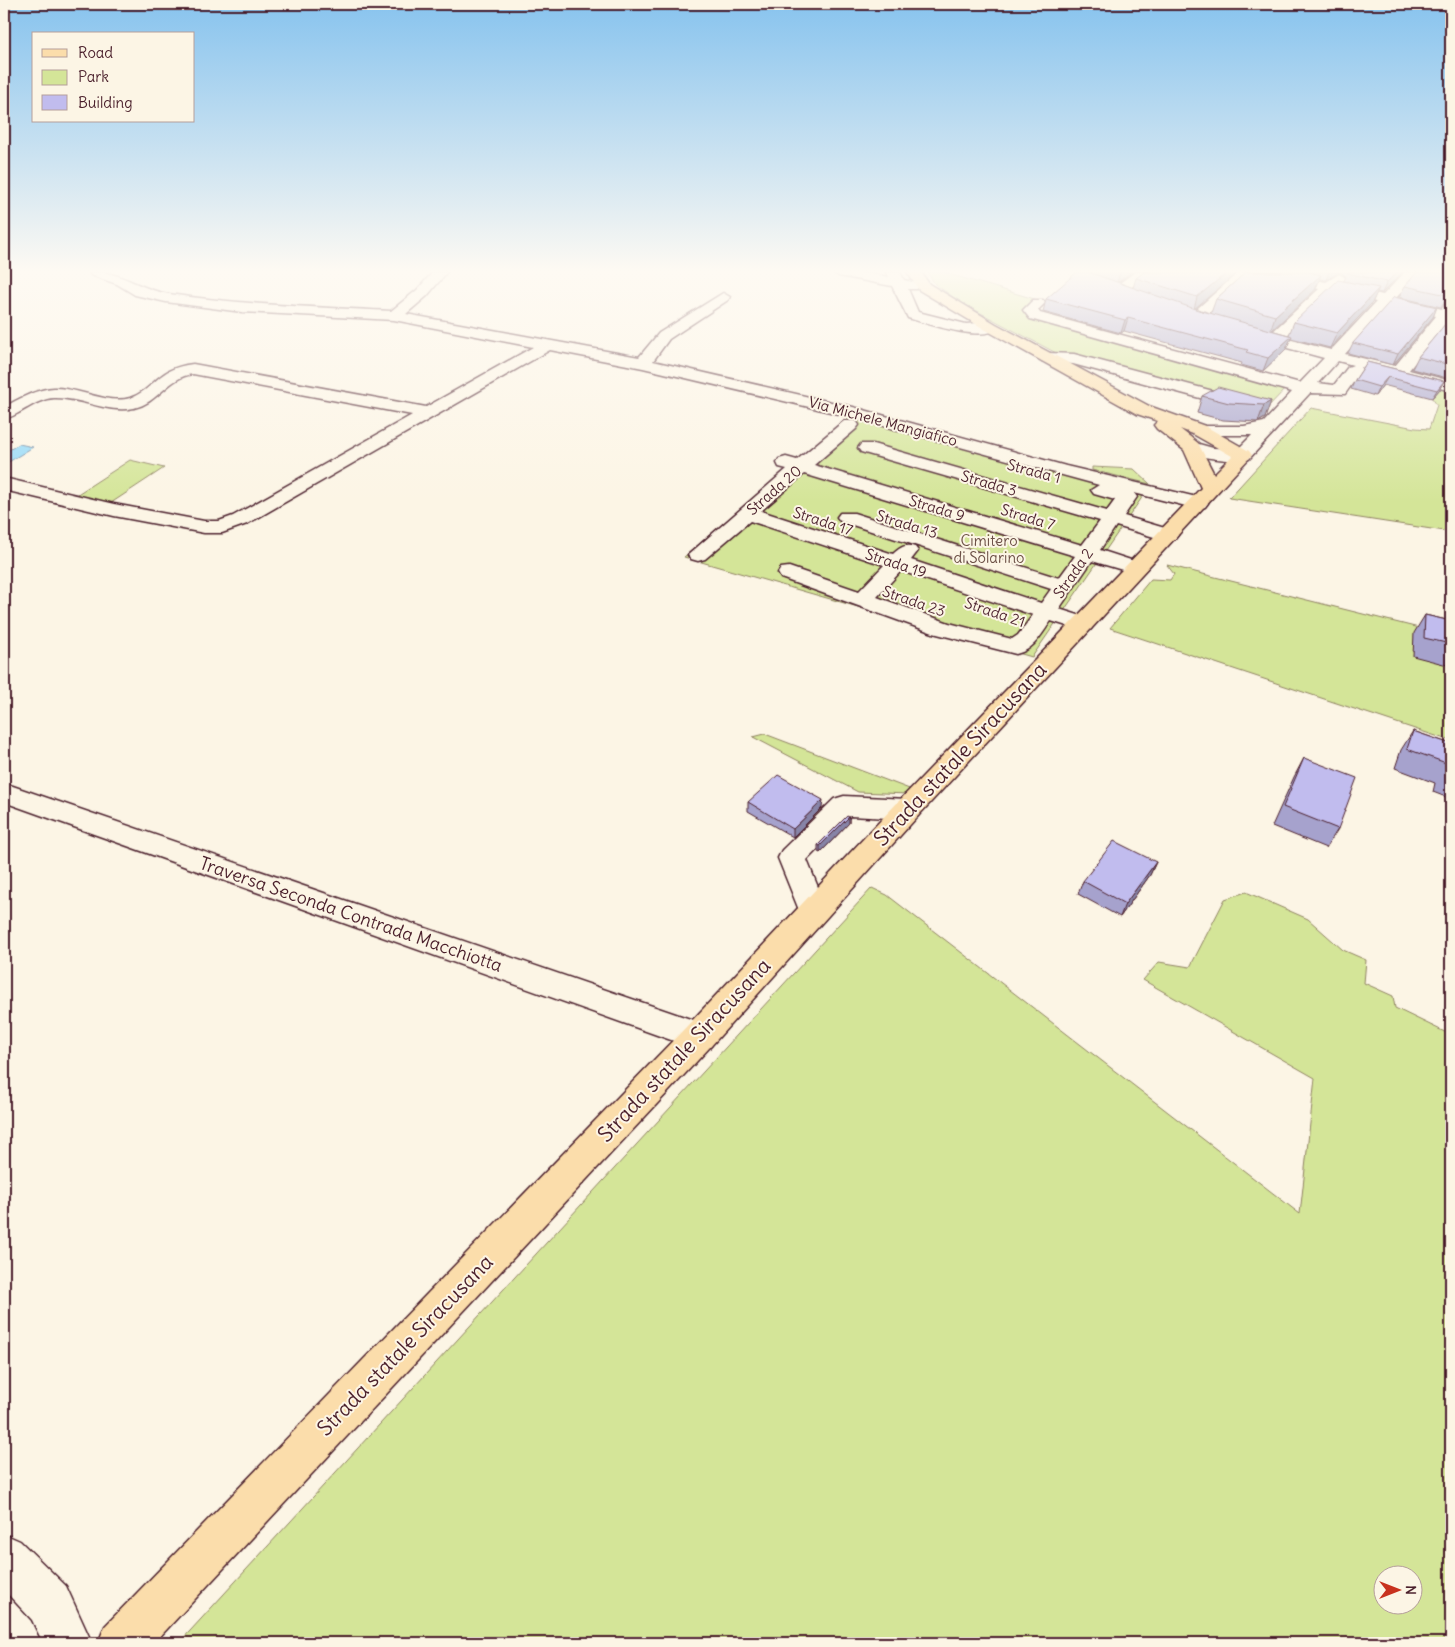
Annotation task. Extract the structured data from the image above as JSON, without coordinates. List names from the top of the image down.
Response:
{
  "streets": {
    "main road": ["Strada statale Siracusana"],
    "street": [
      "Via Michele Mangiafico",
      "Strada 1",
      "Strada 3",
      "Strada 20",
      "Strada 9",
      "Strada 7",
      "Strada 21",
      "Traversa Seconda Contrada Macchiotta"
    ]
  },
  "crossings": [
    ["Via Michele Mangiafico", "Strada 3"],
    ["Via Michele Mangiafico", "Strada 20"],
    ["Via Michele Mangiafico", "Strada 9"],
    ["Via Michele Mangiafico", "Strada statale Siracusana"],
    ["Strada 1", "Strada 3"],
    ["Strada 1", "Strada 7"],
    ["Strada 1", "Strada 21"],
    ["Strada 3", "Strada 20"],
    ["Strada 3", "Strada 9"],
    ["Strada 3", "Strada 7"],
    ["Strada 3", "Strada 21"],
    ["Strada 20", "Strada 9"],
    ["Strada 9", "Strada 7"],
    ["Strada 9", "Strada 21"],
    ["Strada 7", "Strada 21"],
    ["Strada statale Siracusana", "Traversa Seconda Contrada Macchiotta"]
  ],
  "parks": ["Cimitero di Solarino"],
  "legend": ["Road", "Park", "Building"],
  "north": "right"
}
